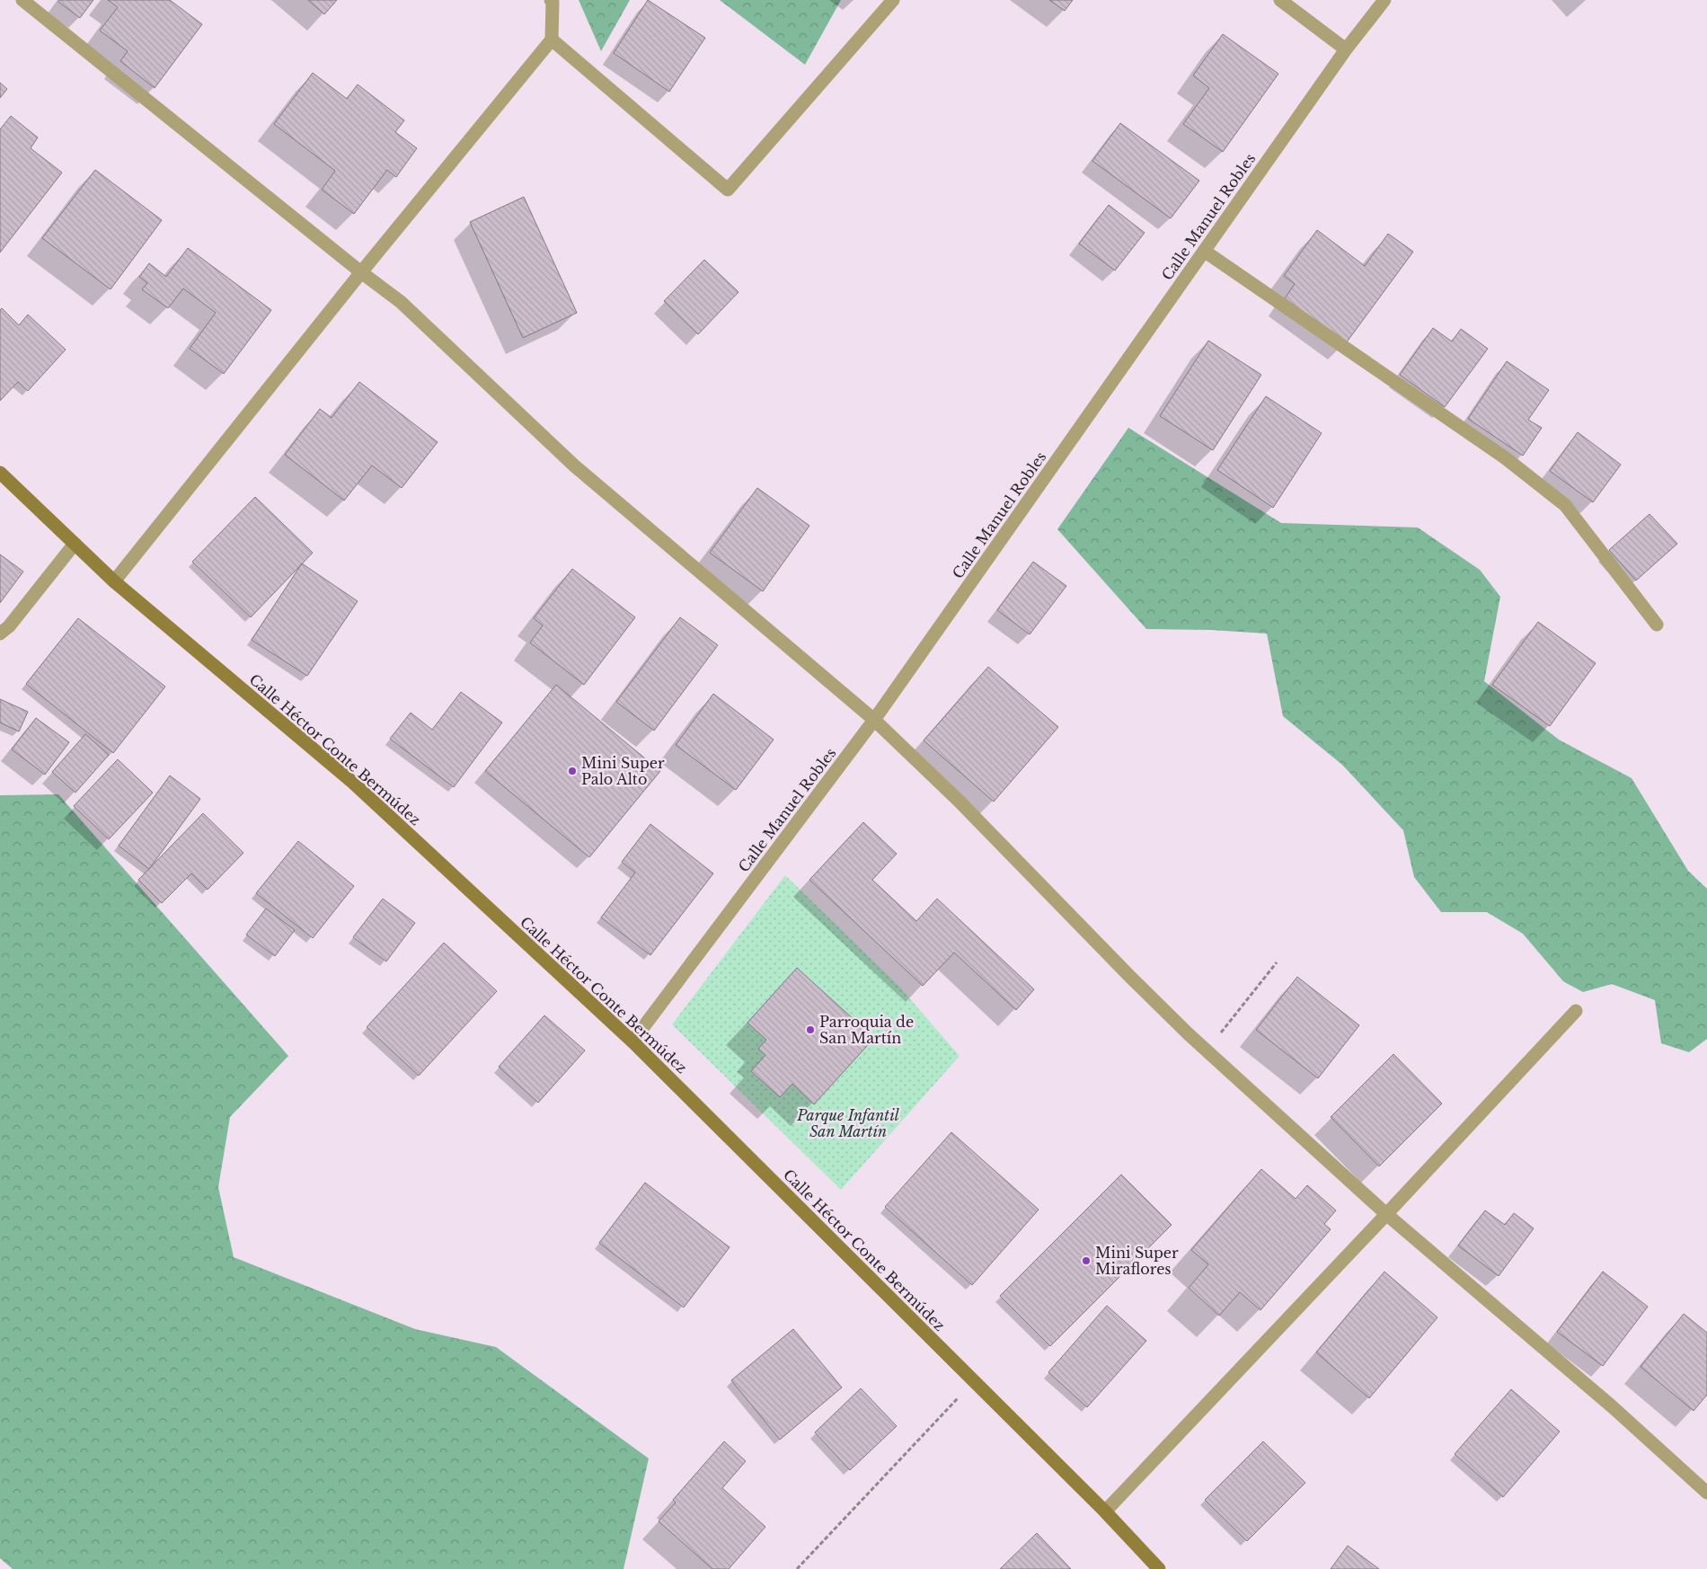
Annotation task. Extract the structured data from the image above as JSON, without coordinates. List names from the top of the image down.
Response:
{
  "streets": {
    "street": ["Calle Manuel Robles", "Calle Héctor Conte Bermúdez"]
  },
  "crossings": [
    ["Calle Manuel Robles", "Calle Héctor Conte Bermúdez"]
  ],
  "parks": ["Parque Infantil San Martín"],
  "places": ["Mini Super Palo Alto", "Parroquia de San Martín", "Mini Super Miraflores"]
}
